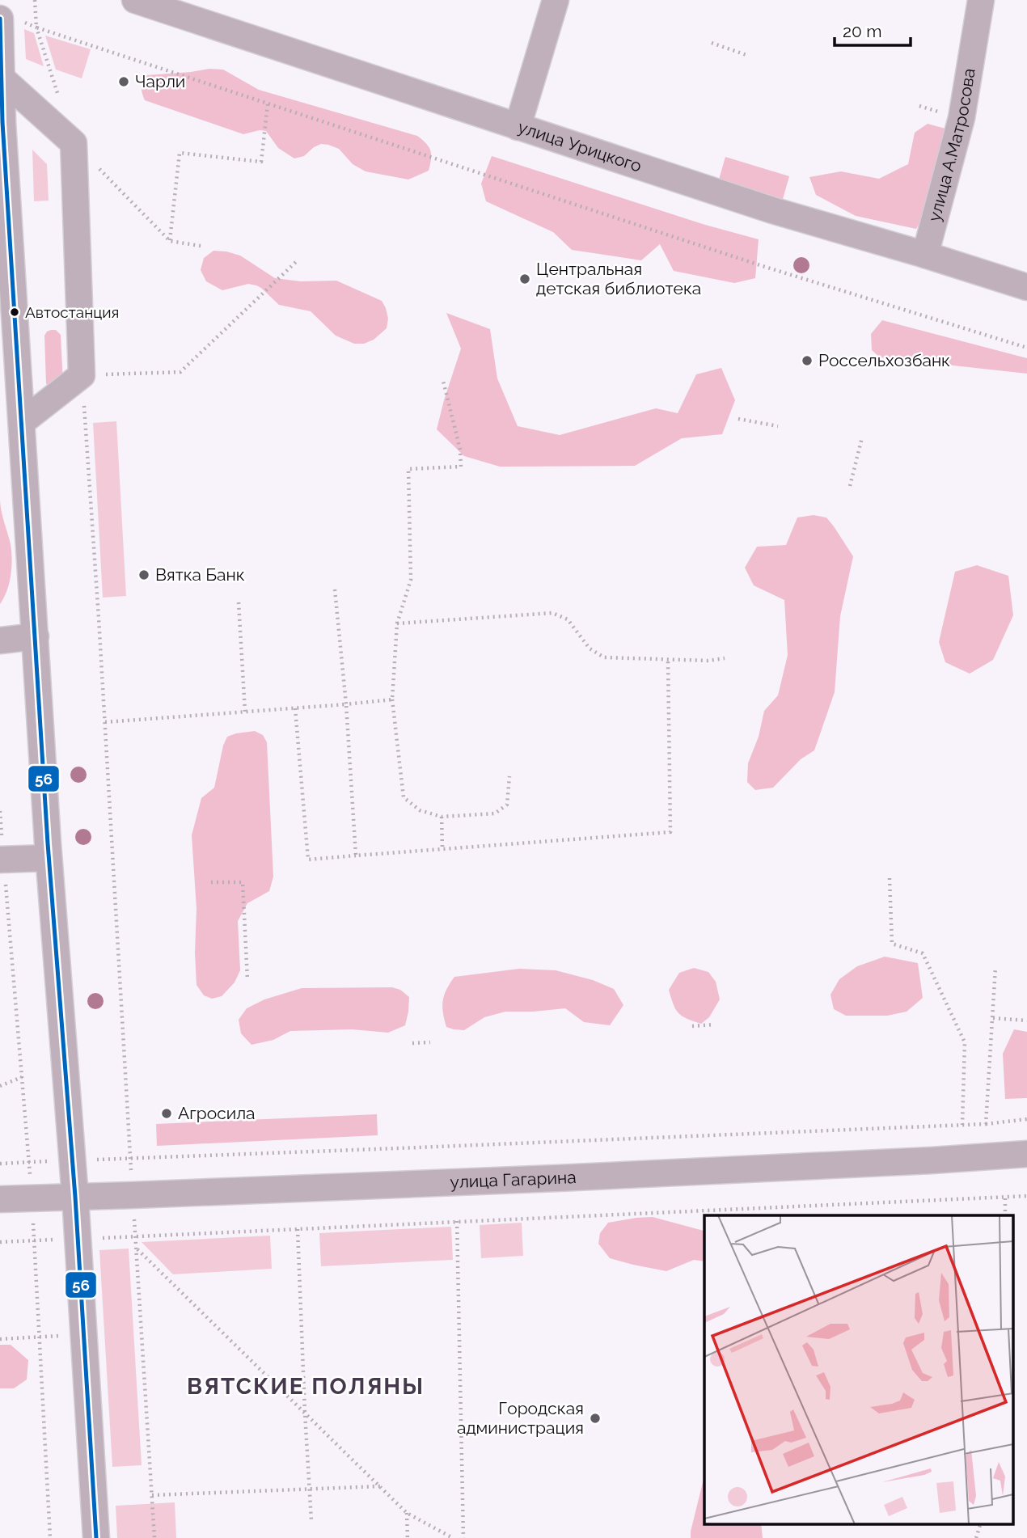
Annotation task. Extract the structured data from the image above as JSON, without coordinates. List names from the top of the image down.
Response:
{
  "streets": {
    "street": ["улица А.Матросова", "улица Урицкого", "улица Гагарина"]
  },
  "crossings": [
    ["улица А.Матросова", "улица Урицкого"]
  ],
  "districts": ["ВЯТСКИЕ ПОЛЯНЫ"],
  "places": [
    "Чарли",
    "Центральная детская библиотека",
    "Автостанция",
    "Россельхозбанк",
    "Вятка Банк",
    "Агросила",
    "Городская администрация"
  ],
  "lines": ["transit line 56"],
  "scale_bar": "20 m"
}
